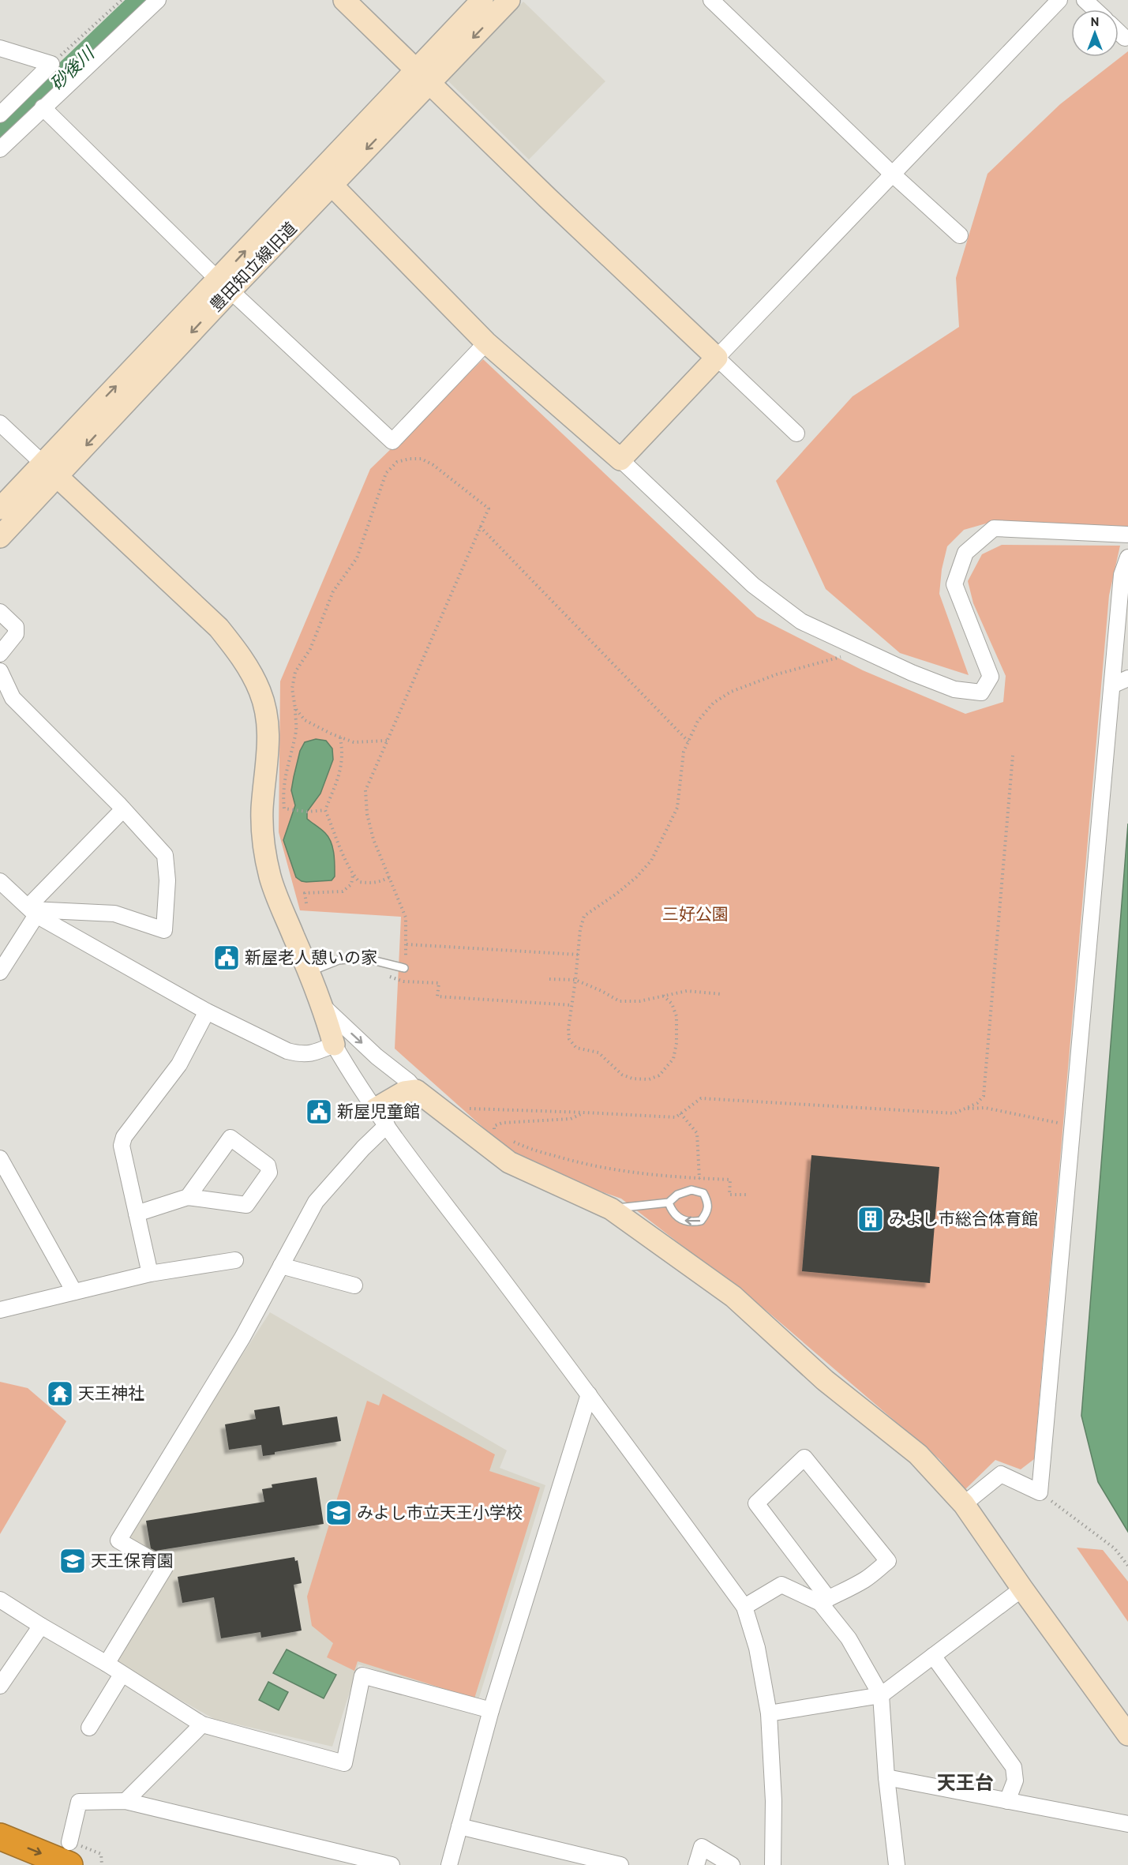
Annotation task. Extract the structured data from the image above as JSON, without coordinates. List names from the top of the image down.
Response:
{
  "streets": {
    "street": ["豊田知立線旧道"]
  },
  "districts": ["天王台"],
  "water": ["砂後川"],
  "parks": ["三好公園"],
  "places": {
    "public building": ["新屋老人憩いの家", "新屋児童館"],
    "building": ["みよし市総合体育館"],
    "temple": ["天王神社"],
    "school or university": ["みよし市立天王小学校", "天王保育園"]
  },
  "north": "top"
}
